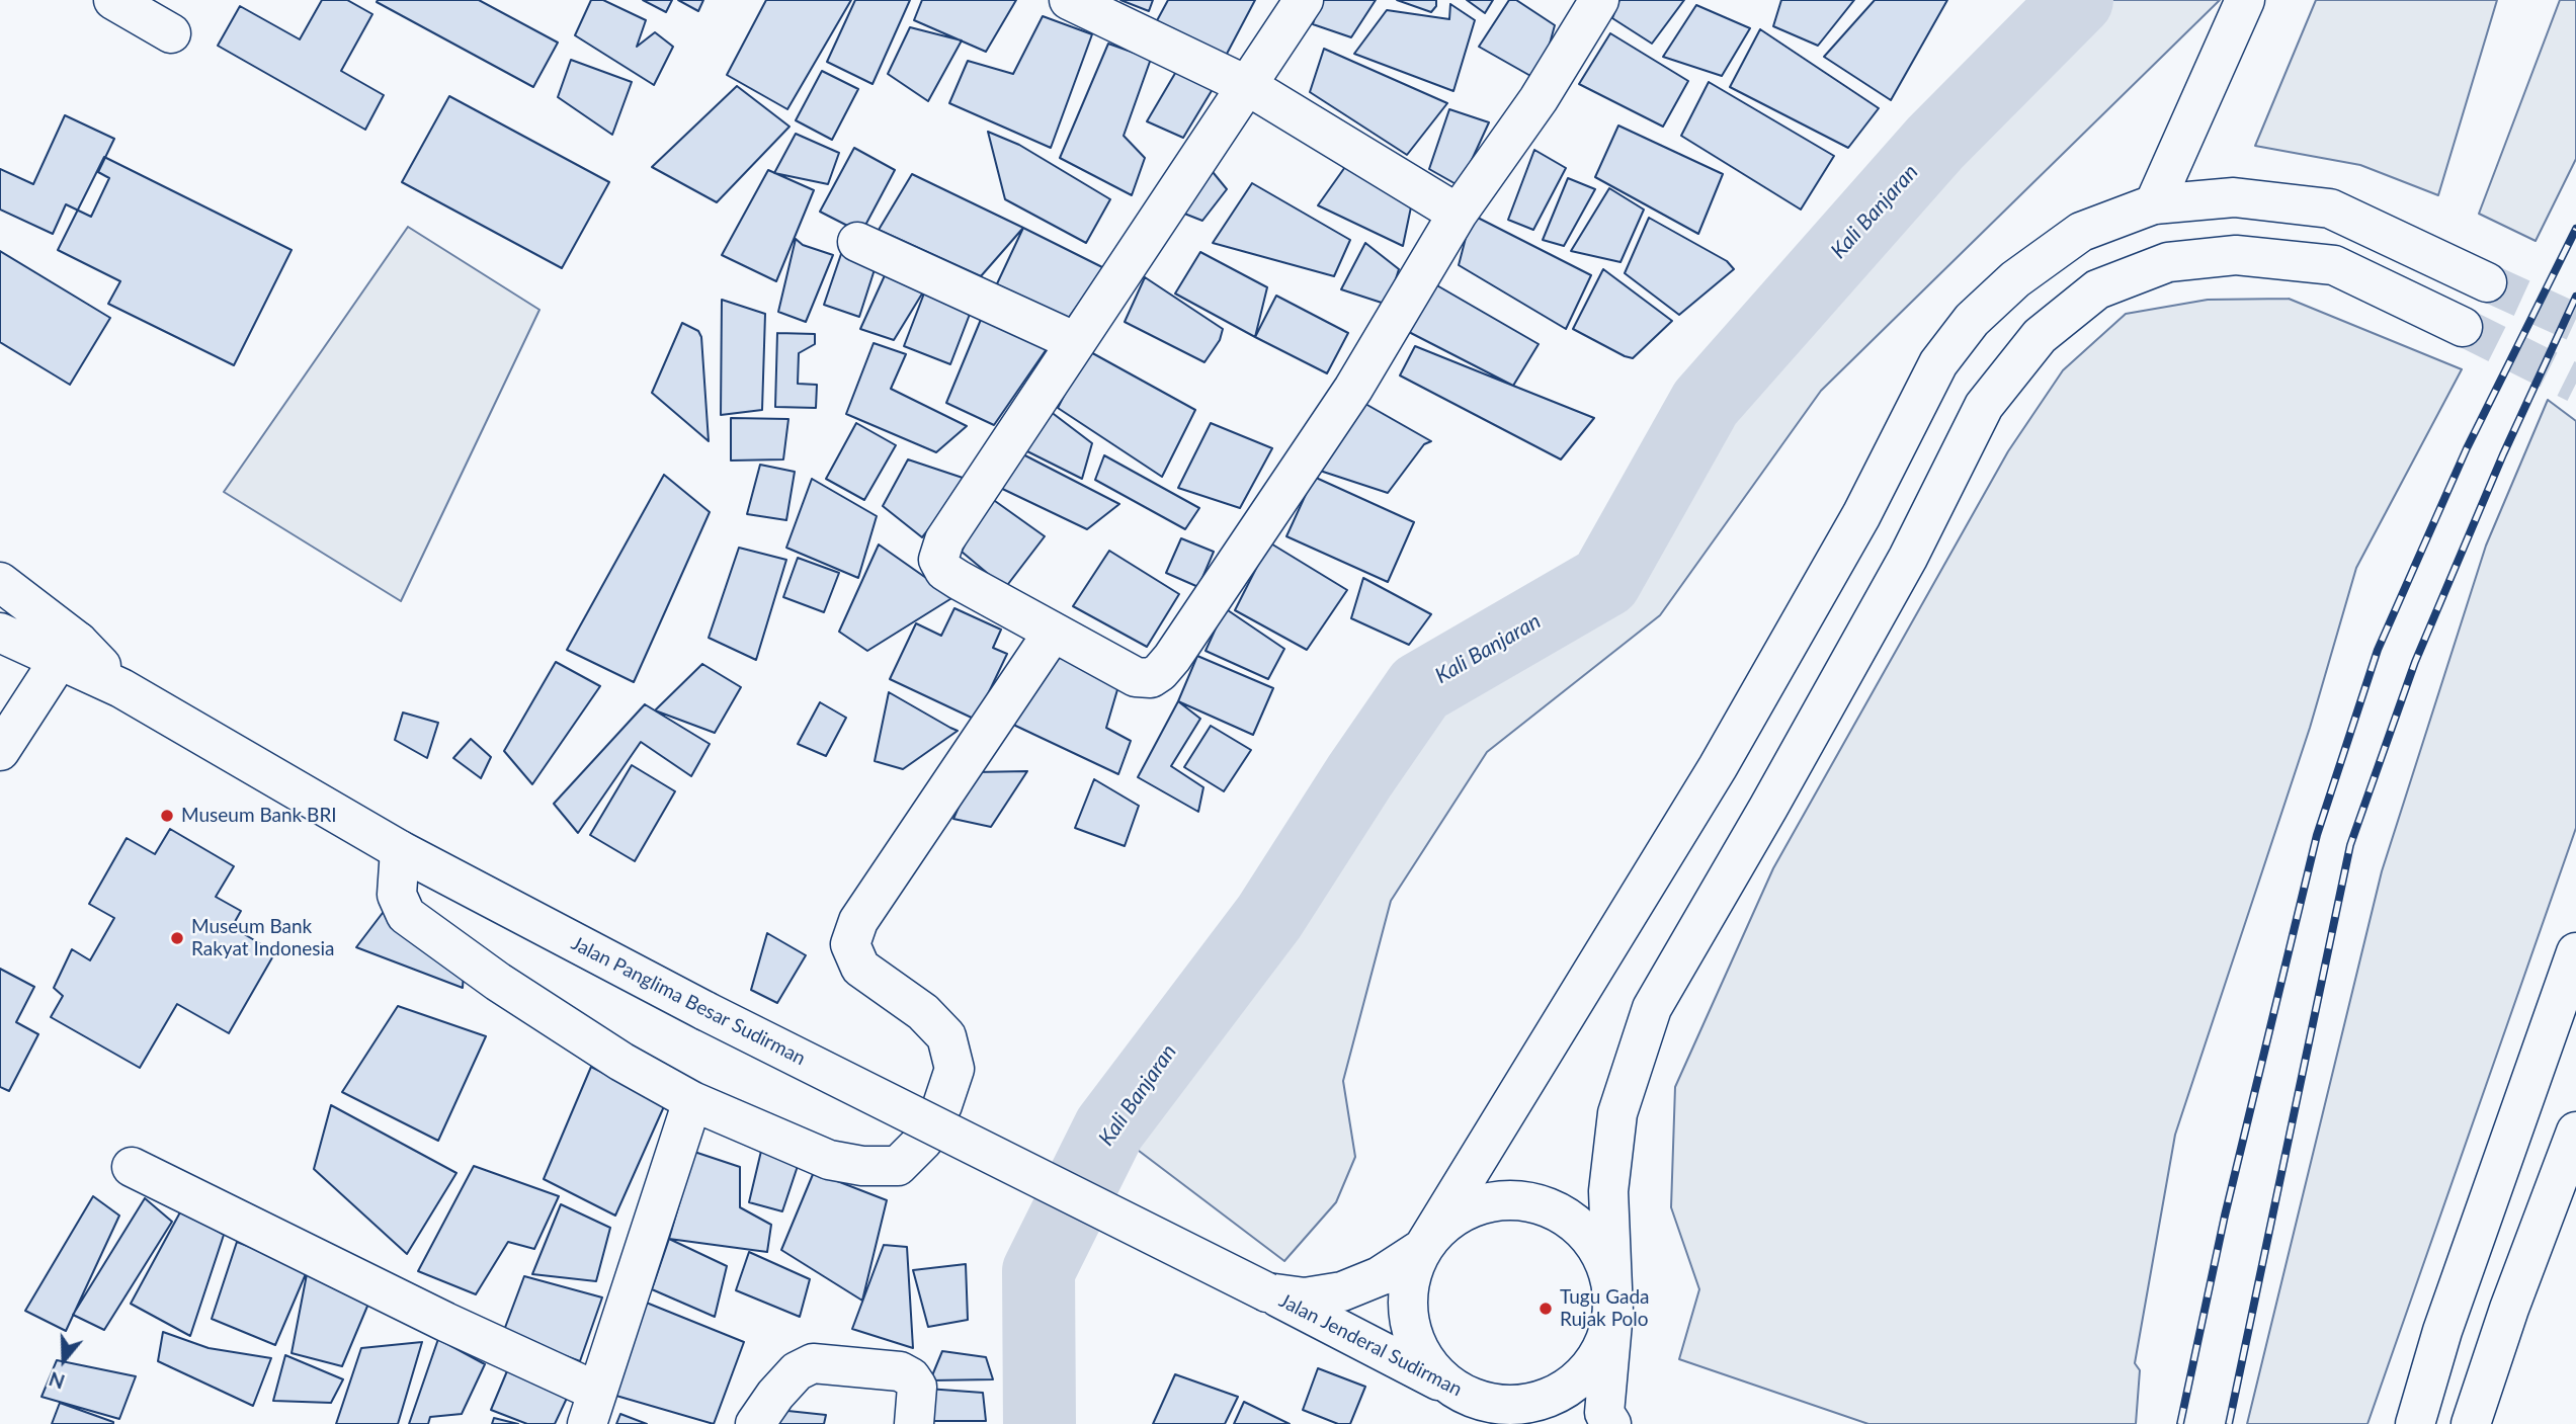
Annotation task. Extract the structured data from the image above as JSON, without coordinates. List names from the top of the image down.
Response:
{
  "streets": {
    "main road": ["Jalan Panglima Besar Sudirman", "Jalan Jenderal Sudirman"]
  },
  "crossings": [
    ["Jalan Panglima Besar Sudirman", "Jalan Jenderal Sudirman"]
  ],
  "water": ["Kali Banjaran"],
  "places": ["Museum Bank BRI", "Museum Bank Rakyat Indonesia", "Tugu Gada Rujak Polo"],
  "north": "bottom"
}
